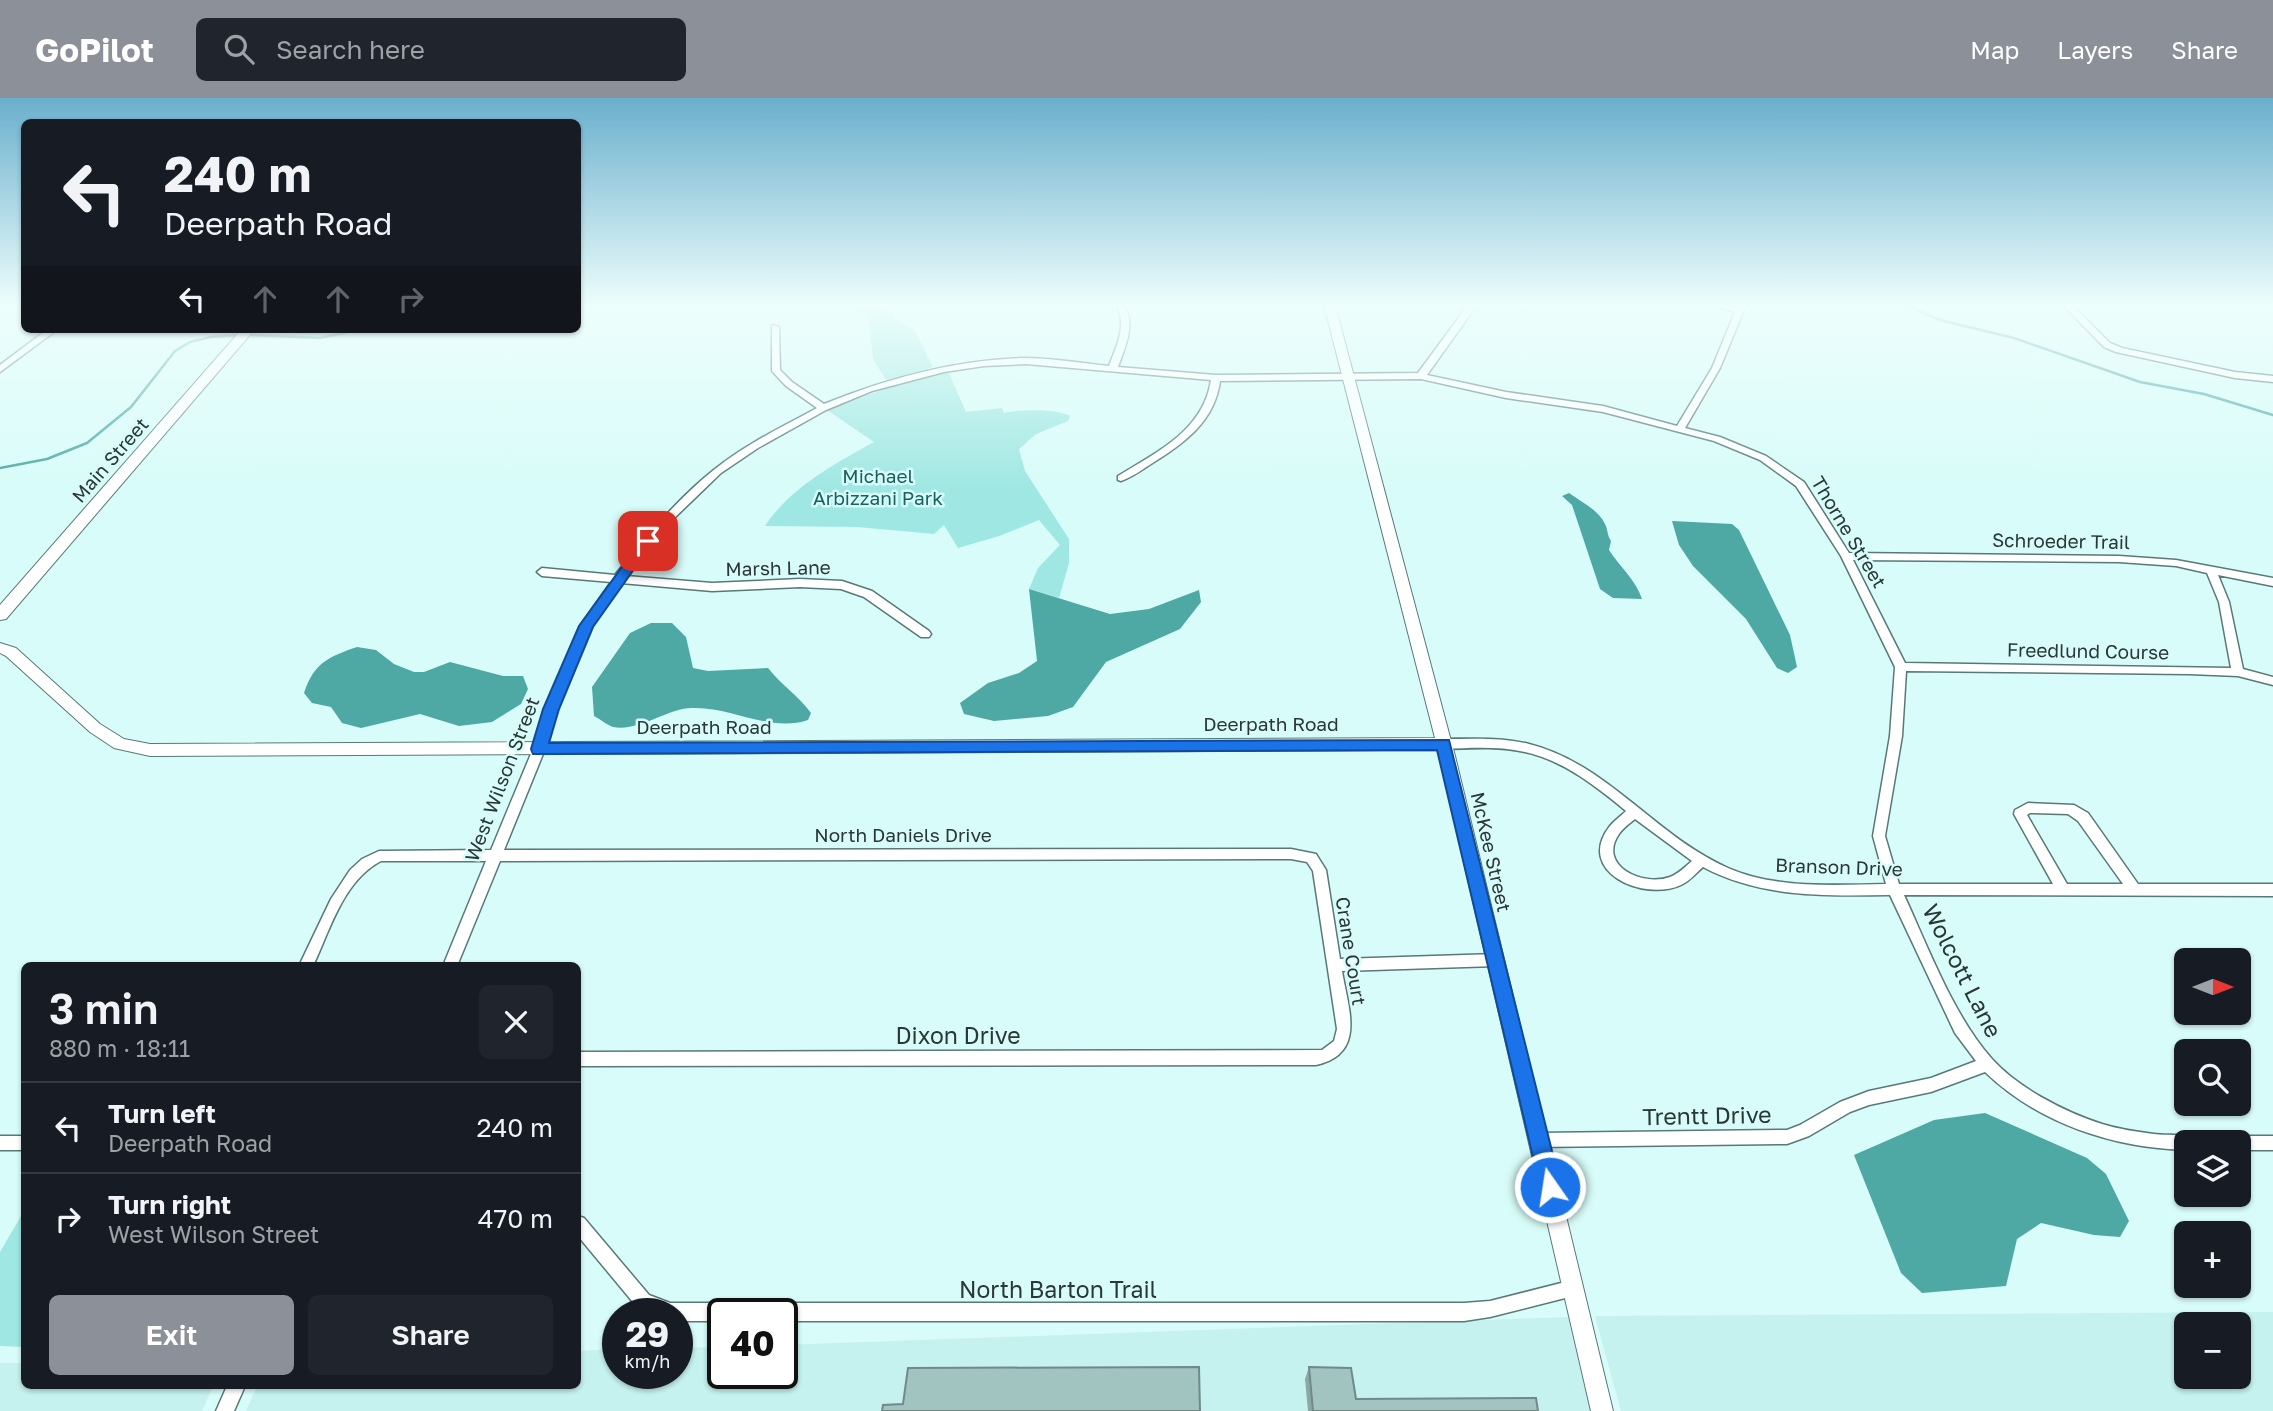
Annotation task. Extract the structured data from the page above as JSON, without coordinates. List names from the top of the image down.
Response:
{
  "streets": {
    "main road": ["Main Street"],
    "street": [
      "Thorne Street",
      "Schroeder Trail",
      "Marsh Lane",
      "Freedlund Course",
      "Deerpath Road",
      "West Wilson Street",
      "North Daniels Drive",
      "McKee Street",
      "Branson Drive",
      "Crane Court",
      "Wolcott Lane",
      "Dixon Drive",
      "Trentt Drive",
      "North Barton Trail"
    ]
  },
  "crossings": [
    ["Thorne Street", "Schroeder Trail"],
    ["Thorne Street", "Freedlund Course"],
    ["Thorne Street", "West Wilson Street"],
    ["Thorne Street", "McKee Street"],
    ["Marsh Lane", "West Wilson Street"],
    ["Deerpath Road", "West Wilson Street"],
    ["Deerpath Road", "McKee Street"],
    ["Deerpath Road", "Branson Drive"],
    ["West Wilson Street", "North Daniels Drive"],
    ["West Wilson Street", "McKee Street"],
    ["North Daniels Drive", "Crane Court"],
    ["McKee Street", "Branson Drive"],
    ["McKee Street", "Trentt Drive"],
    ["McKee Street", "North Barton Trail"],
    ["Branson Drive", "Wolcott Lane"],
    ["Crane Court", "Dixon Drive"],
    ["Wolcott Lane", "Trentt Drive"]
  ],
  "parks": ["Michael Arbizzani Park"],
  "north": "right",
  "page": {
    "header": "GoPilot",
    "search": "Search here",
    "nav": ["Map", "Layers", "Share"],
    "turn": ["240 m", "Deerpath Road"],
    "map_buttons": ["+", "−"],
    "heading": ["3 min", "880 m · 18:11"],
    "list": [
      {
        "name": "Turn left",
        "note": "Deerpath Road",
        "value": "240 m"
      },
      {
        "name": "Turn right",
        "note": "West Wilson Street",
        "value": "470 m"
      }
    ],
    "buttons": ["Exit", "Share"],
    "speed": "29 km/h",
    "limit": "40"
  }
}
